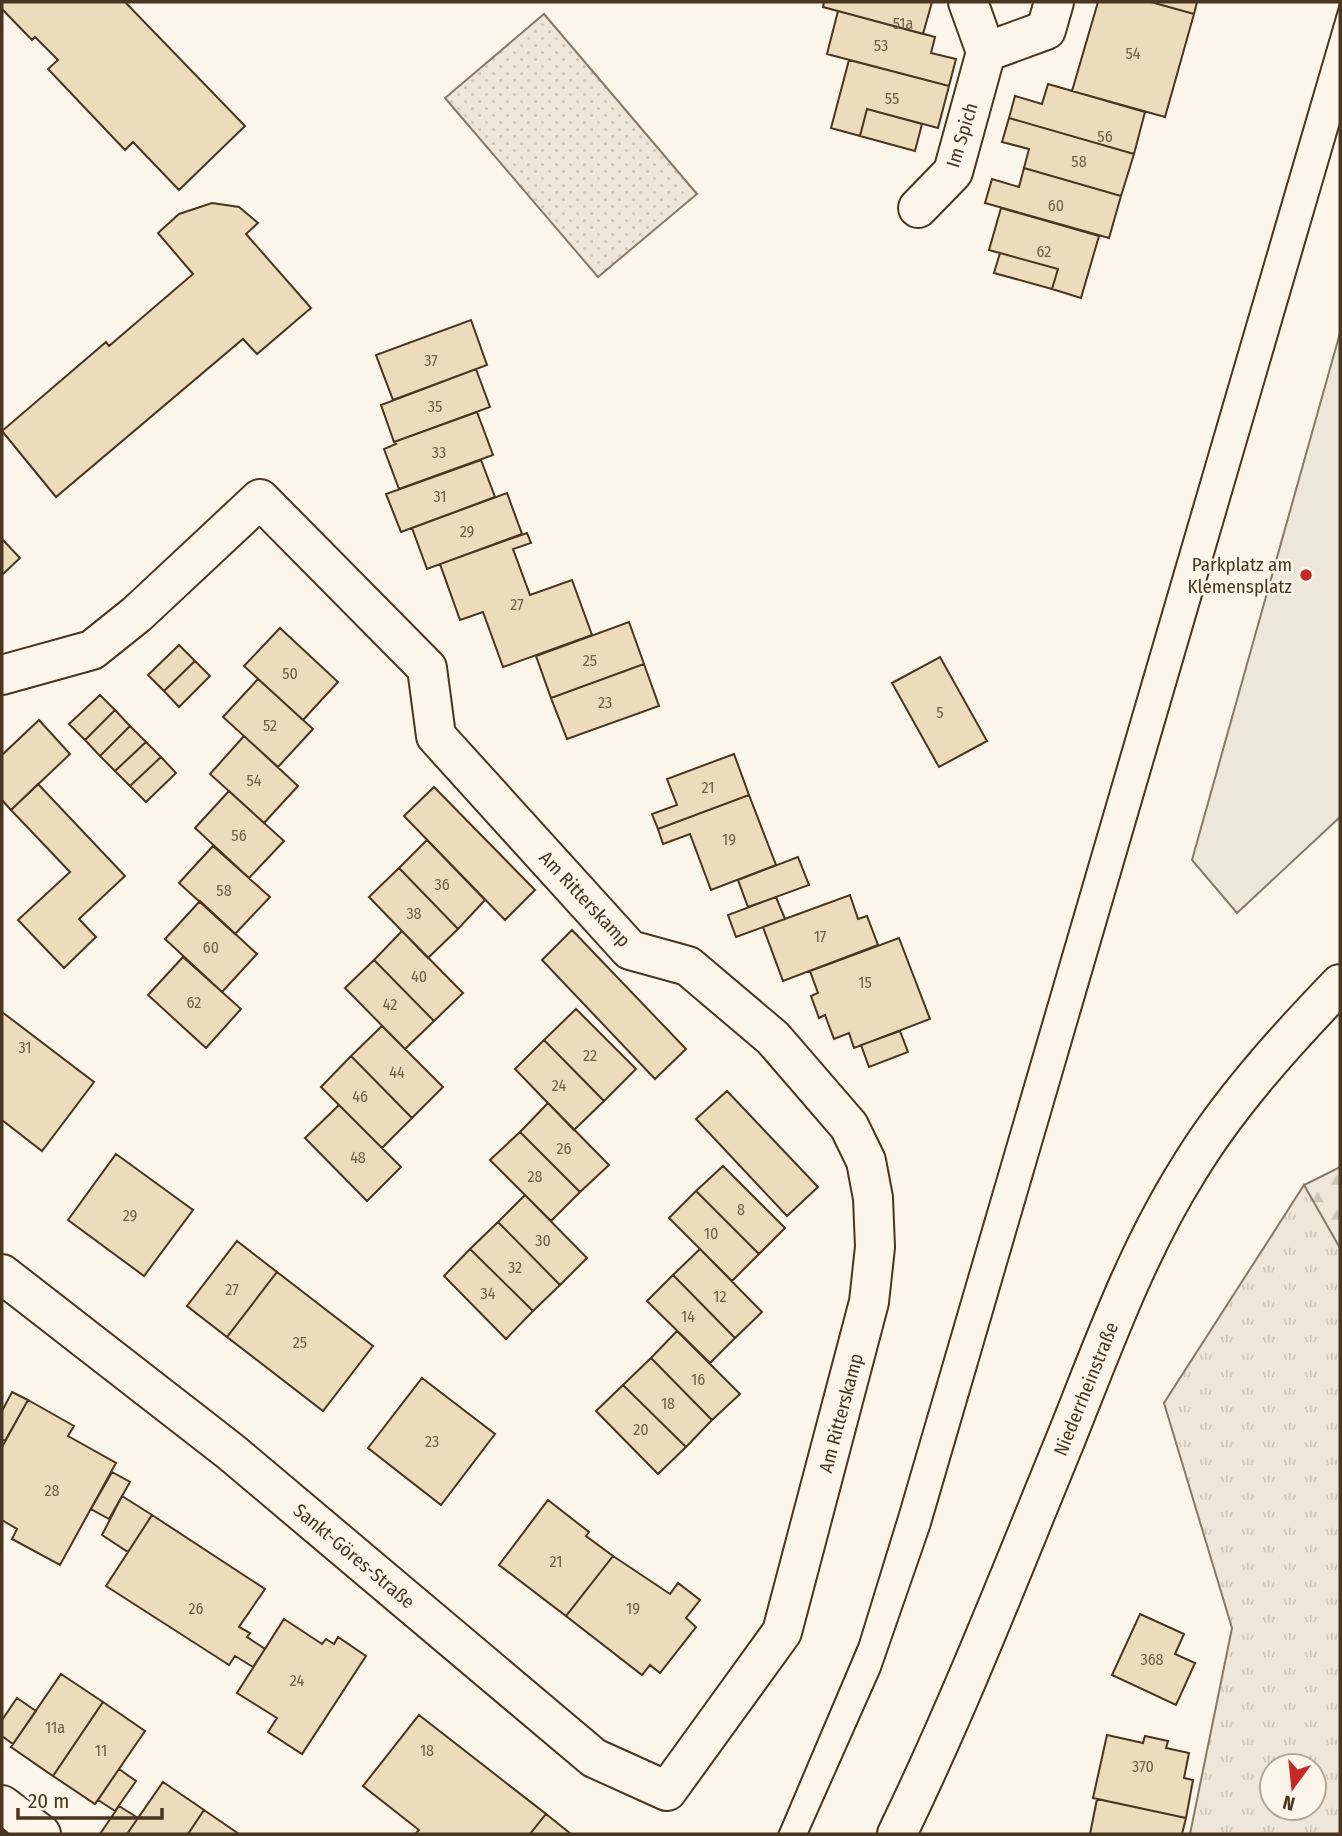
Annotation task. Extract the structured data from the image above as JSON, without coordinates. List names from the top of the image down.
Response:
{
  "streets": {
    "street": [
      "Im Spich",
      "Am Ritterskamp",
      "Niederrheinstraße",
      "Sankt-Göres-Straße"
    ]
  },
  "crossings": [
    ["Am Ritterskamp", "Sankt-Göres-Straße"]
  ],
  "places": ["Parkplatz am Klemensplatz"],
  "house_numbers": [
    "51a",
    "53",
    "54",
    "55",
    "56",
    "58",
    "60",
    "62",
    "37",
    "35",
    "33",
    "31",
    "29",
    "27",
    "25",
    "50",
    "23",
    "5",
    "52",
    "54",
    "21",
    "56",
    "19",
    "36",
    "58",
    "38",
    "17",
    "60",
    "40",
    "15",
    "62",
    "42",
    "31",
    "22",
    "44",
    "24",
    "46",
    "26",
    "48",
    "28",
    "8",
    "29",
    "10",
    "30",
    "32",
    "27",
    "34",
    "12",
    "14",
    "25",
    "16",
    "18",
    "20",
    "23",
    "28",
    "21",
    "26",
    "19",
    "368",
    "24",
    "11a",
    "11",
    "18",
    "370"
  ],
  "scale_bar": "20 m",
  "north": "bottom"
}
